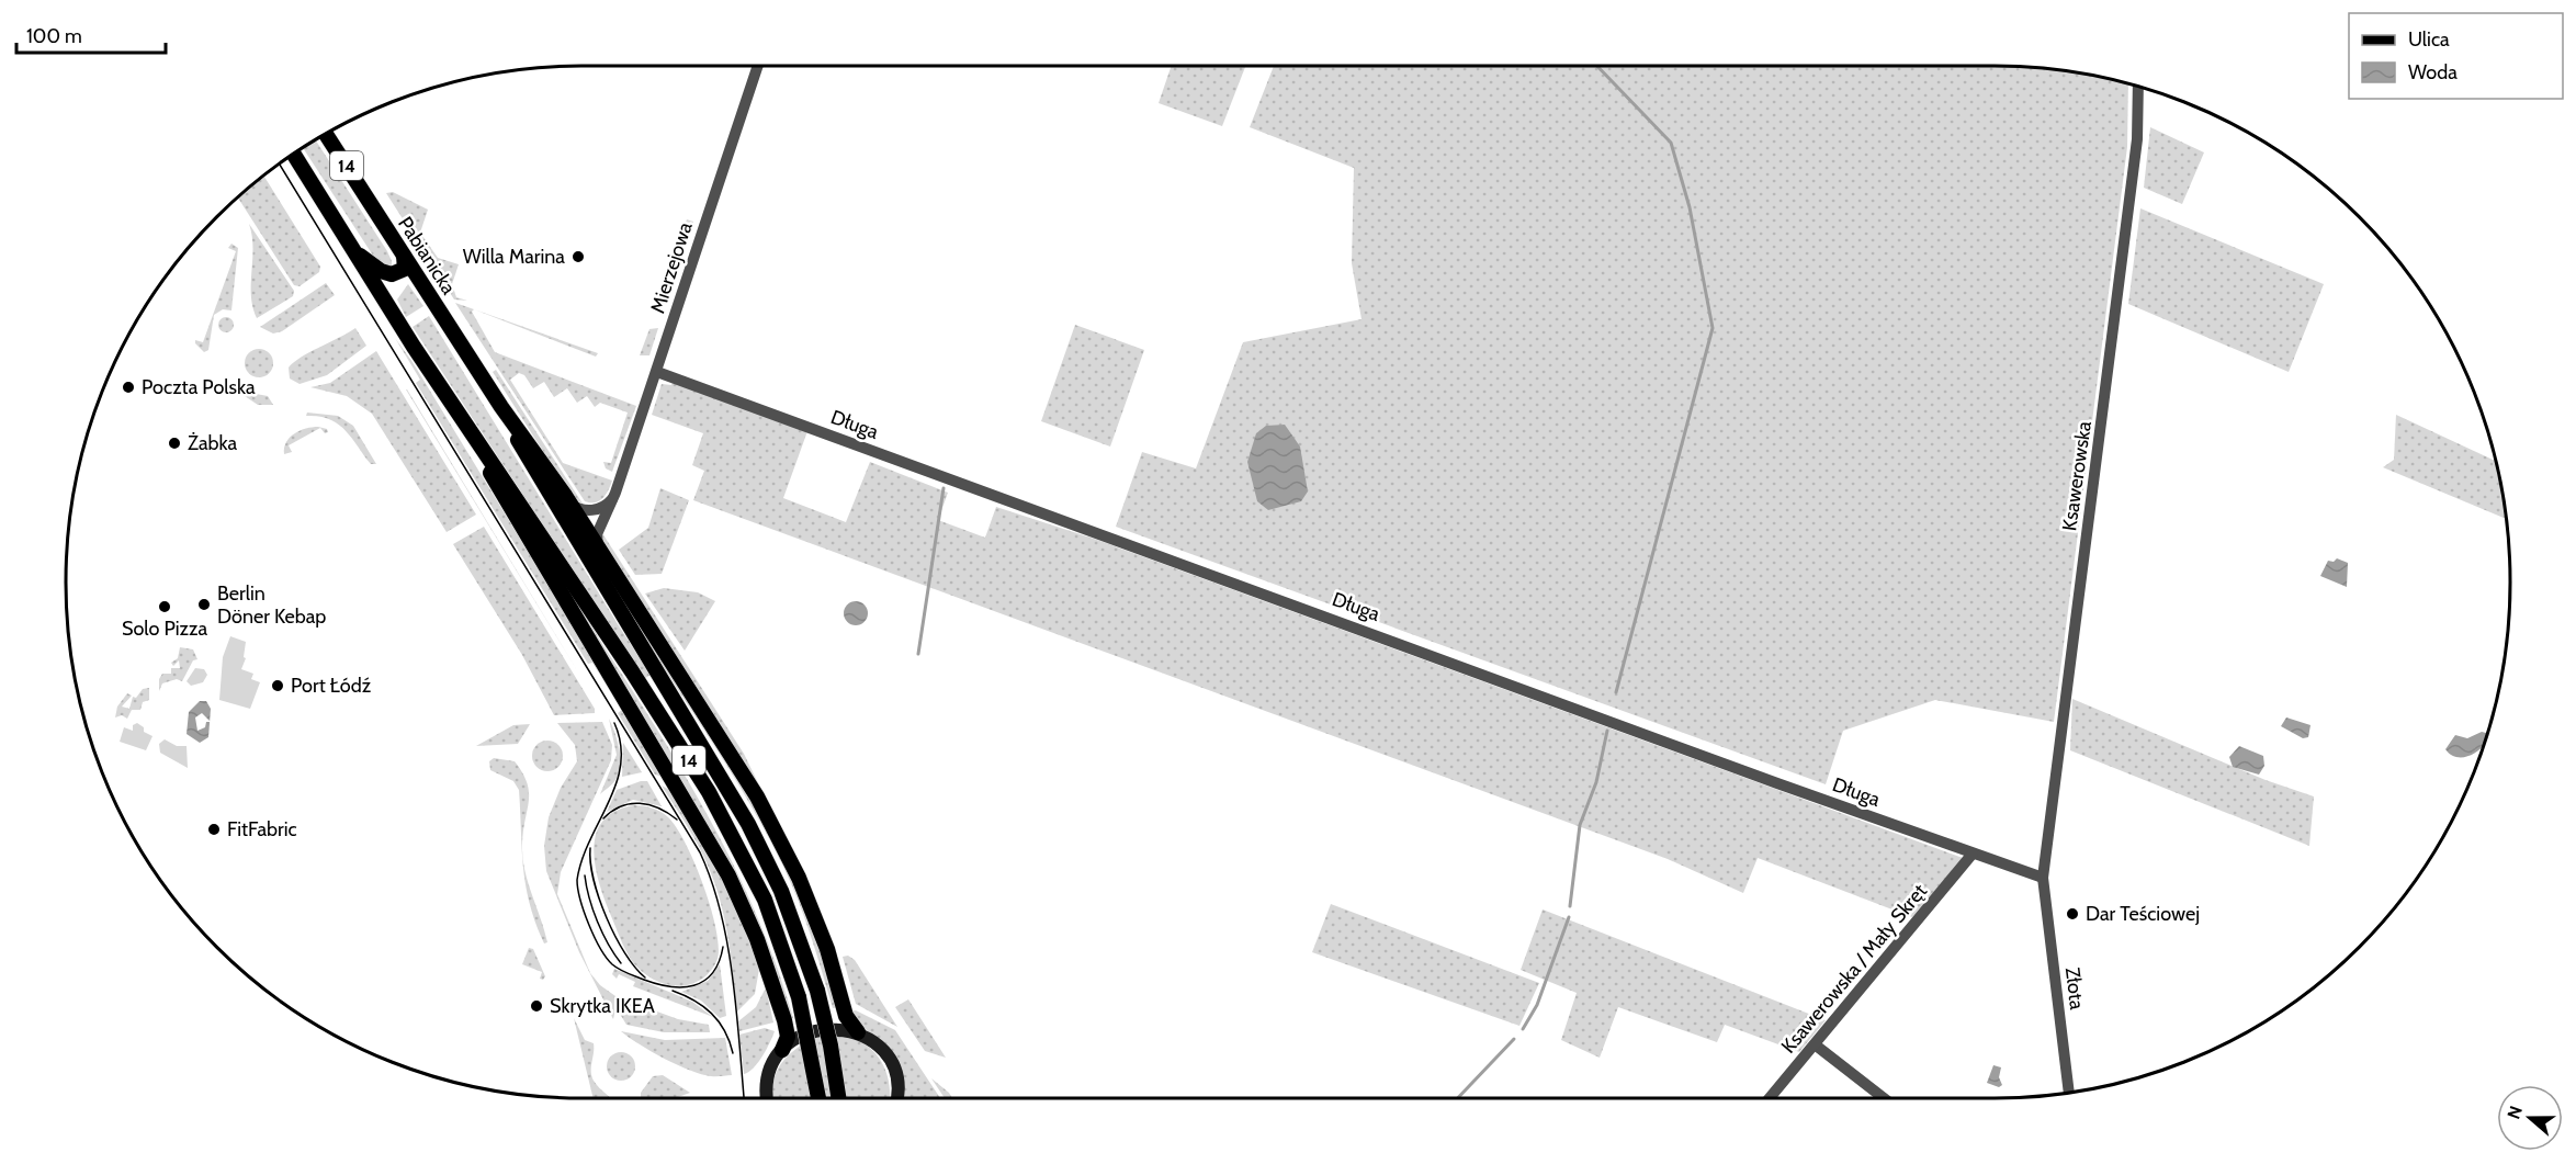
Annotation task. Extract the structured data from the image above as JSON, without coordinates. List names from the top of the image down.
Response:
{
  "streets": {
    "main road": ["14", "Pabianicka"],
    "street": [
      "Mierzejowa",
      "Długa",
      "Ksawerowska",
      "Ksawerowska / Mały Skręt",
      "Złota"
    ]
  },
  "crossings": [
    ["14", "Pabianicka"],
    ["Mierzejowa", "Długa"],
    ["Długa", "Ksawerowska"],
    ["Długa", "Ksawerowska / Mały Skręt"],
    ["Długa", "Złota"],
    ["Ksawerowska", "Złota"]
  ],
  "places": [
    "Willa Marina",
    "Poczta Polska",
    "Żabka",
    "Berlin Döner Kebap",
    "Solo Pizza",
    "Port Łódź",
    "FitFabric",
    "Dar Teściowej",
    "Skrytka IKEA"
  ],
  "legend": ["Ulica", "Woda"],
  "scale_bar": "100 m",
  "north": "left"
}
